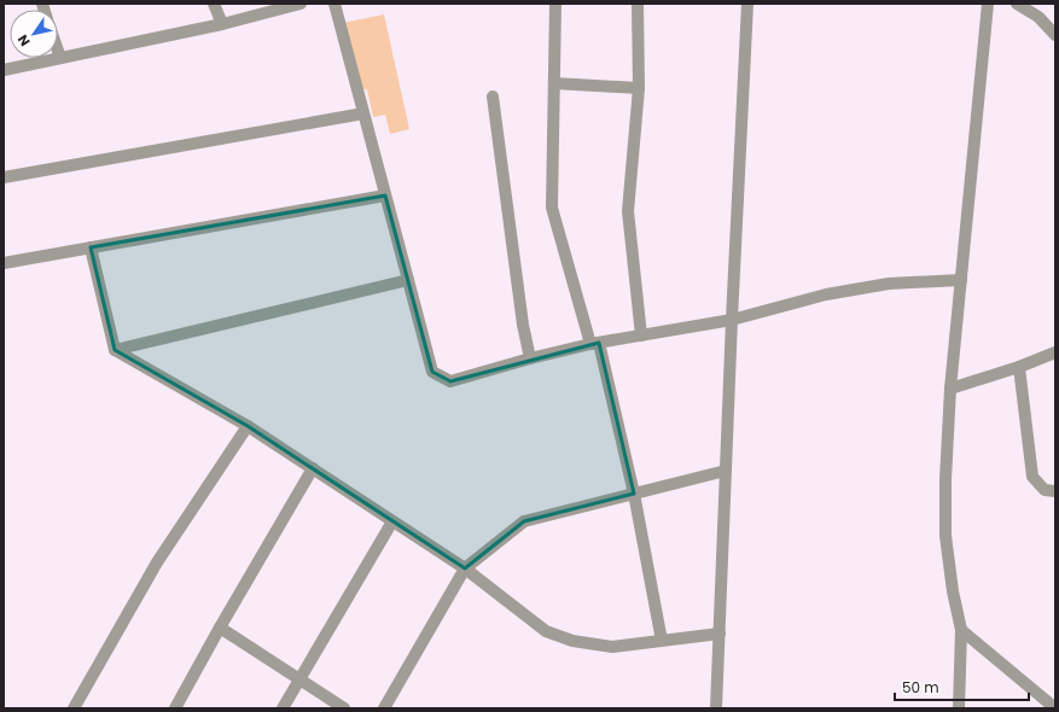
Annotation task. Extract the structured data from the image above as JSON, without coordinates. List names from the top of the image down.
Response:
{
  "scale_bar": "50 m",
  "north": "bottom left"
}
